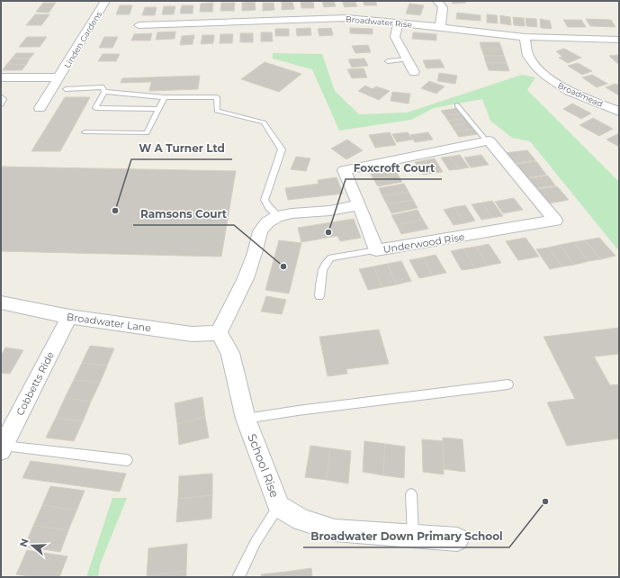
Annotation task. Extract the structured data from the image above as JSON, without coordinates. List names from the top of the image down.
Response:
{
  "streets": {
    "street": [
      "Broadwater Rise",
      "Linden Gardens",
      "Broadmead",
      "Underwood Rise",
      "Broadwater Lane",
      "Cobbetts Ride",
      "School Rise"
    ]
  },
  "crossings": [
    ["Broadwater Rise", "Broadmead"],
    ["Broadwater Lane", "Cobbetts Ride"],
    ["Broadwater Lane", "School Rise"]
  ],
  "places": [
    "W A Turner Ltd",
    "Foxcroft Court",
    "Ramsons Court",
    "Broadwater Down Primary School"
  ],
  "north": "left"
}
